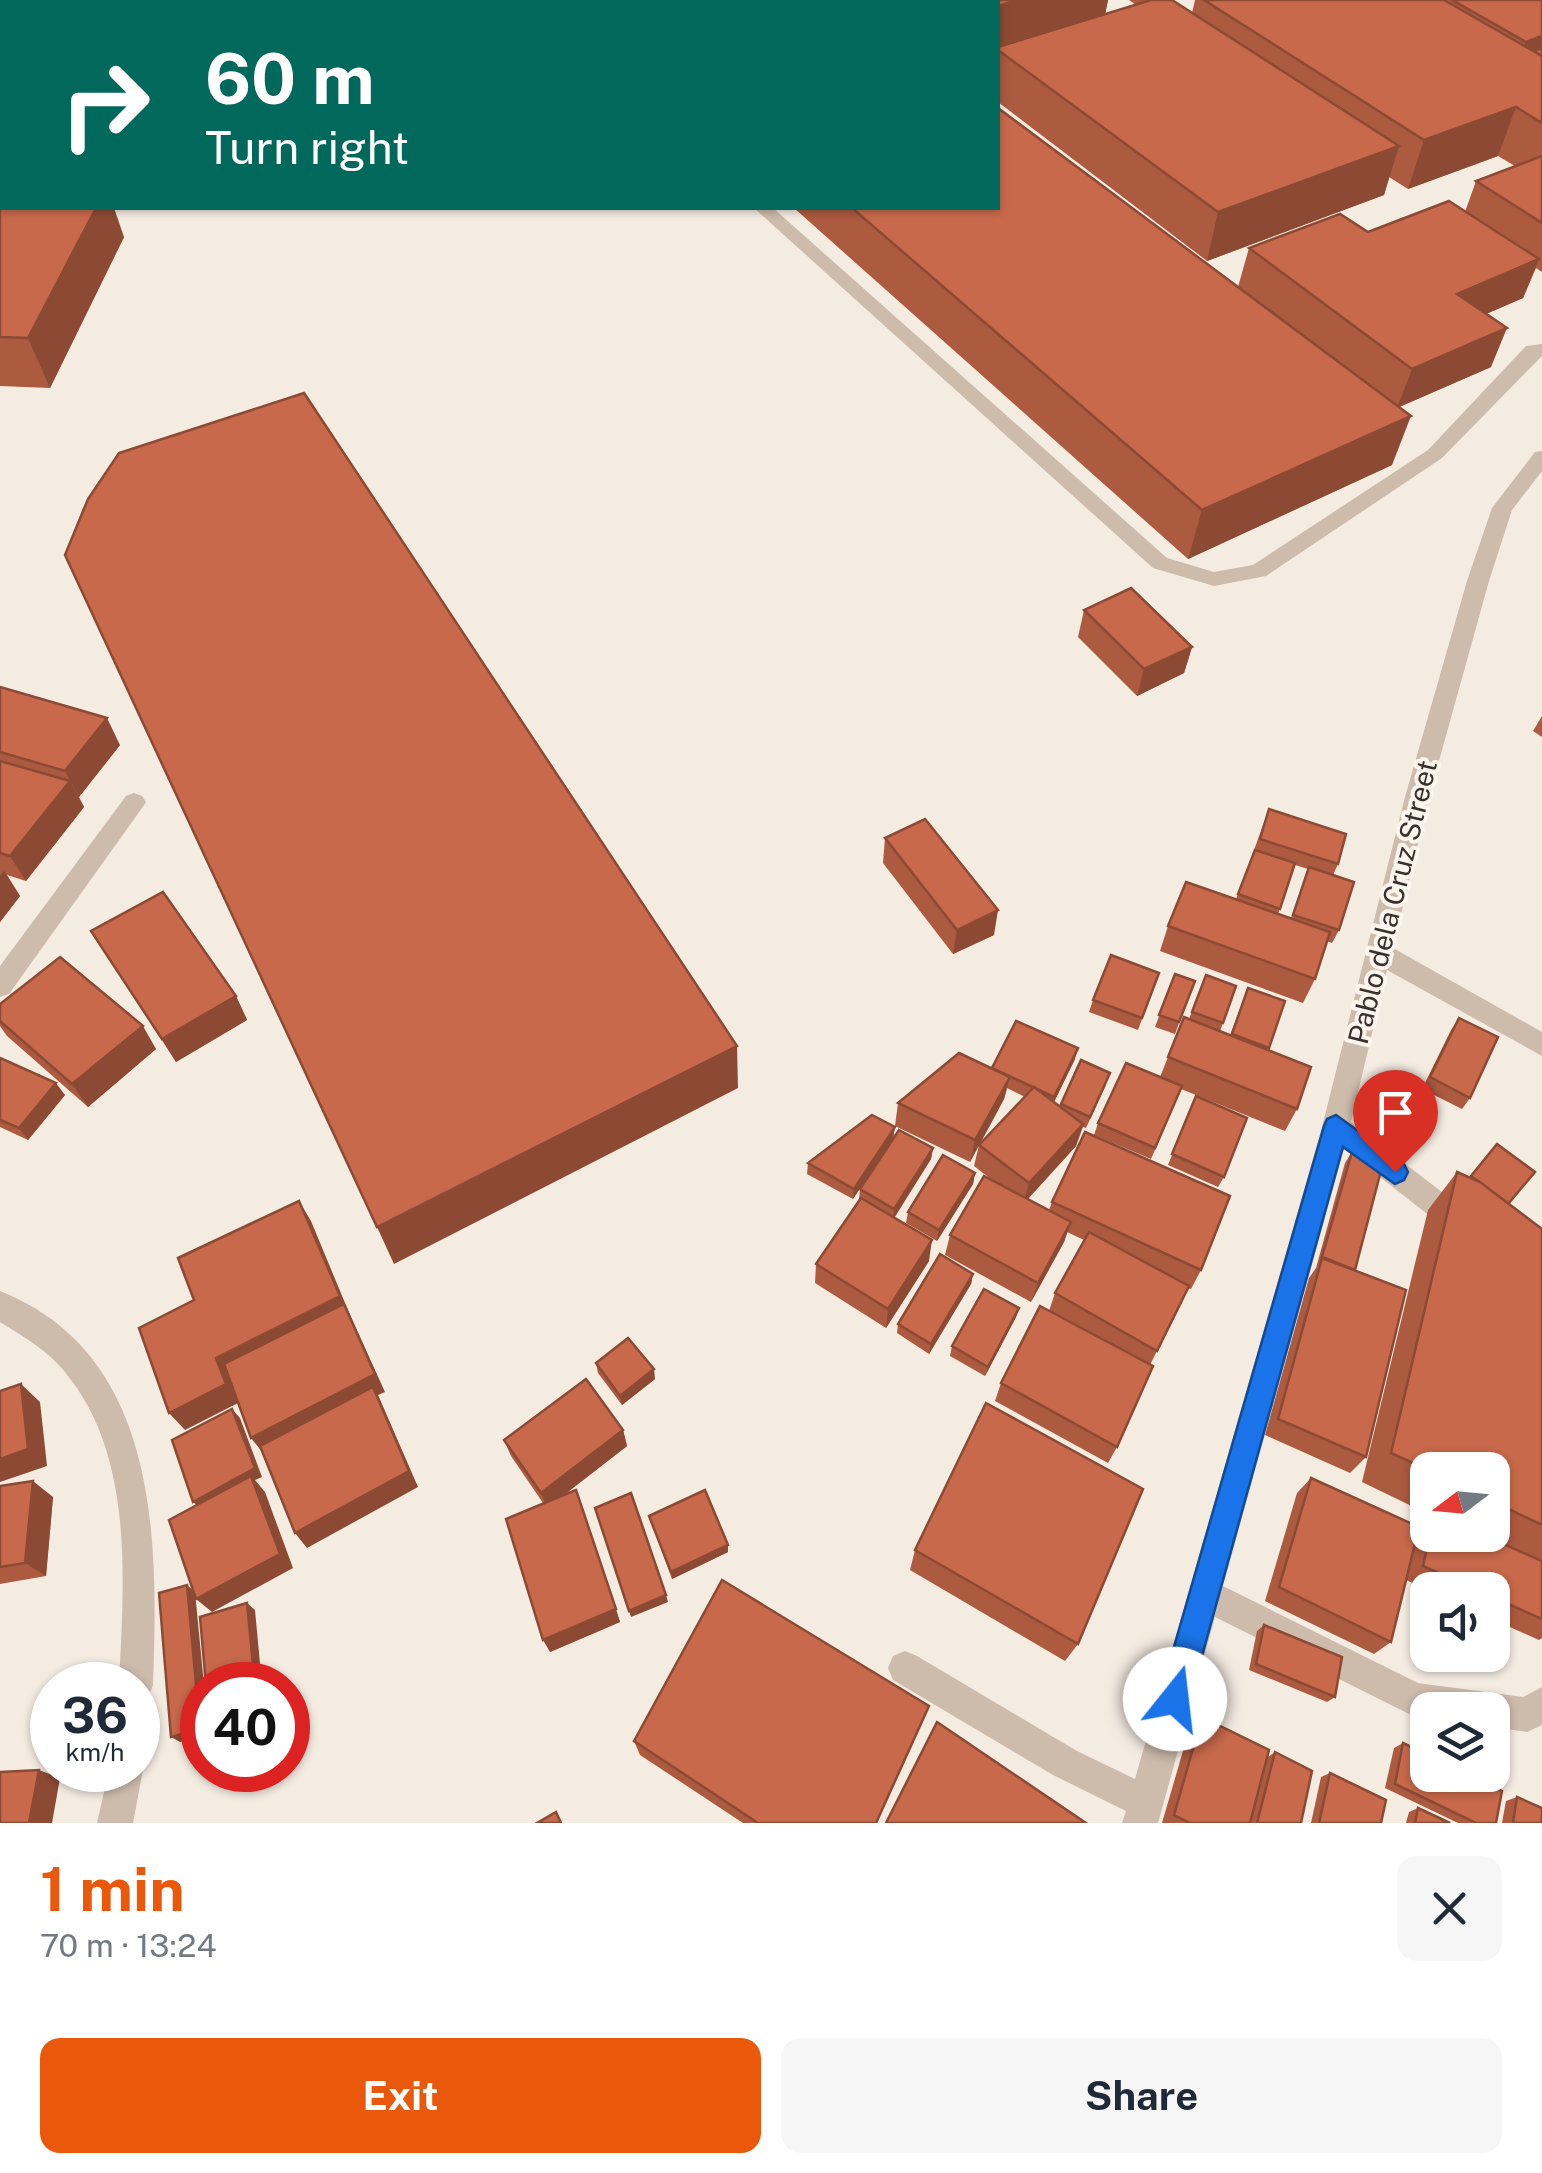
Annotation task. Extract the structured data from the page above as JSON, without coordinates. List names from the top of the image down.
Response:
{
  "streets": {
    "street": ["Pablo dela Cruz Street"]
  },
  "north": "left",
  "page": {
    "turn": ["60 m", "Turn right"],
    "speed": "36 km/h",
    "limit": "40",
    "heading": ["1 min", "70 m · 13:24"],
    "buttons": ["Exit", "Share"]
  }
}
